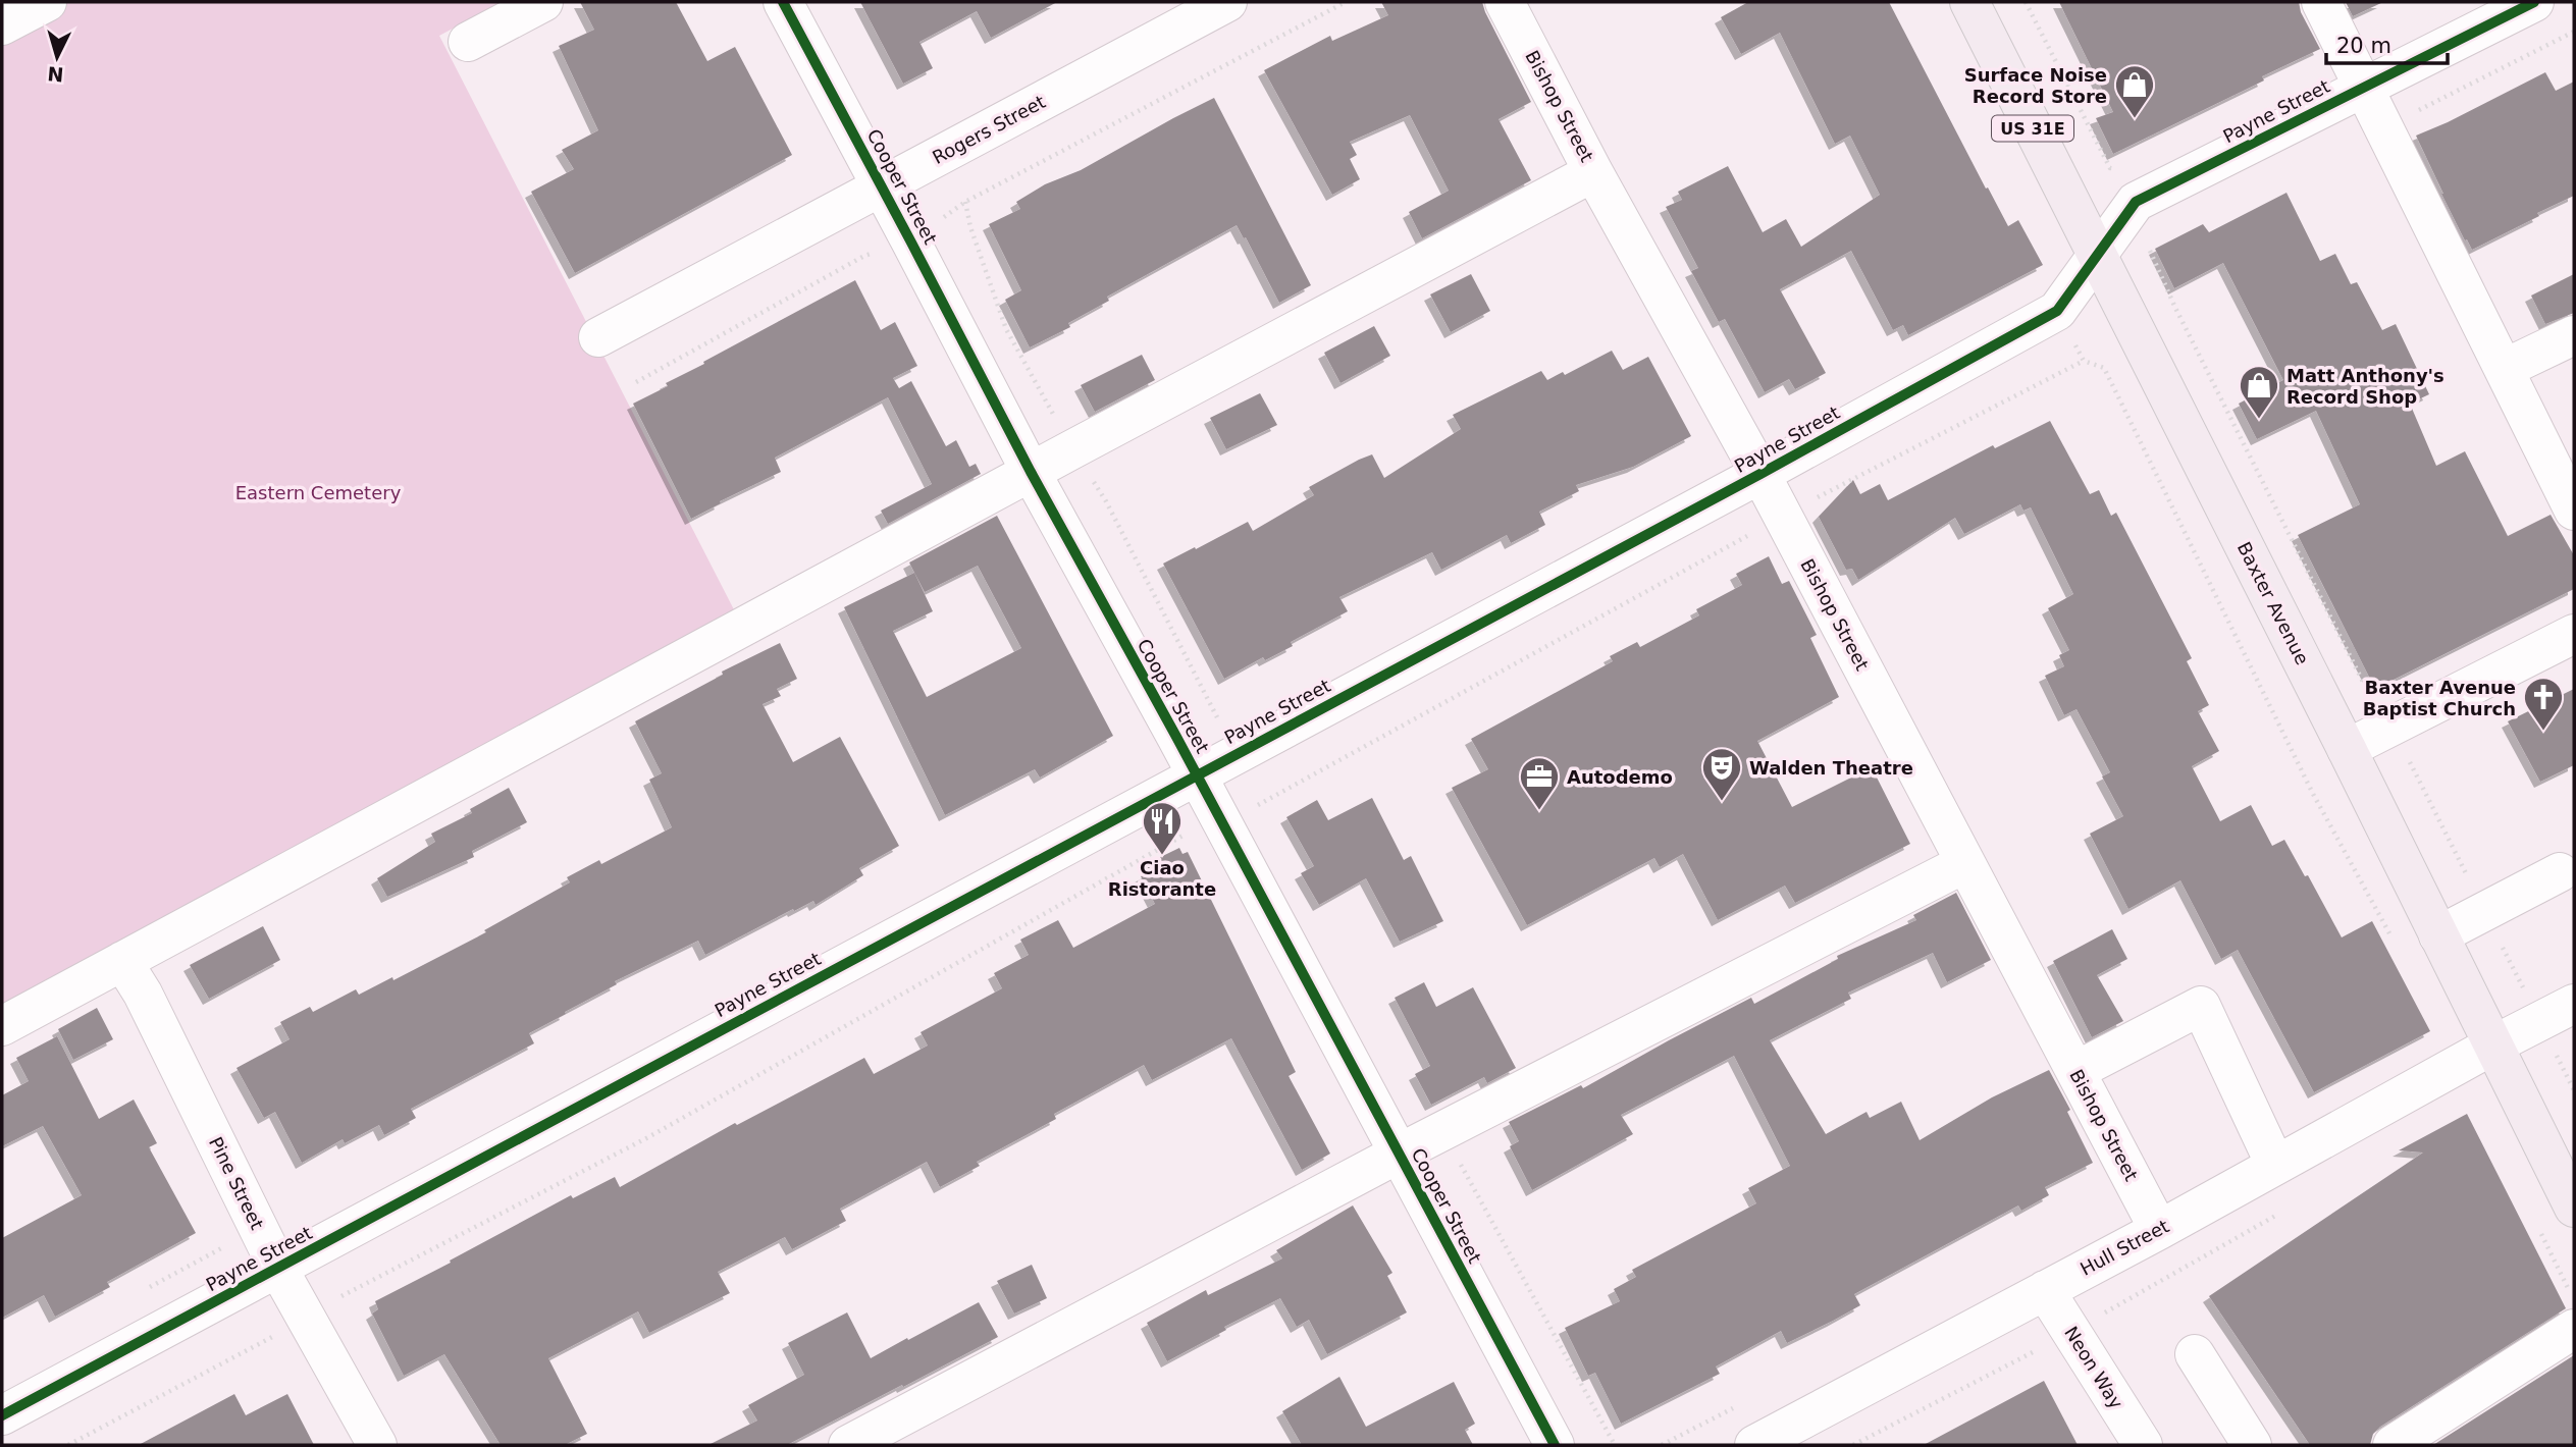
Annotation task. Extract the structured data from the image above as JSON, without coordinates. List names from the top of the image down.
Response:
{
  "streets": {
    "main road": ["US 31E", "Baxter Avenue"],
    "street": [
      "Bishop Street",
      "Payne Street",
      "Rogers Street",
      "Cooper Street",
      "Pine Street",
      "Hull Street",
      "Neon Way"
    ]
  },
  "crossings": [
    ["Bishop Street", "Payne Street"],
    ["Bishop Street", "Hull Street"],
    ["Payne Street", "Cooper Street"],
    ["Payne Street", "Baxter Avenue"],
    ["Payne Street", "Pine Street"],
    ["Rogers Street", "Cooper Street"],
    ["Baxter Avenue", "Hull Street"],
    ["Hull Street", "Neon Way"]
  ],
  "parks": ["Eastern Cemetery"],
  "places": {
    "shop": ["Surface Noise Record Store", "Matt Anthony's Record Shop"],
    "church": ["Baxter Avenue Baptist Church"],
    "theatre": ["Walden Theatre"],
    "office": ["Autodemo"],
    "restaurant": ["Ciao Ristorante"]
  },
  "scale_bar": "20 m",
  "north": "bottom"
}
